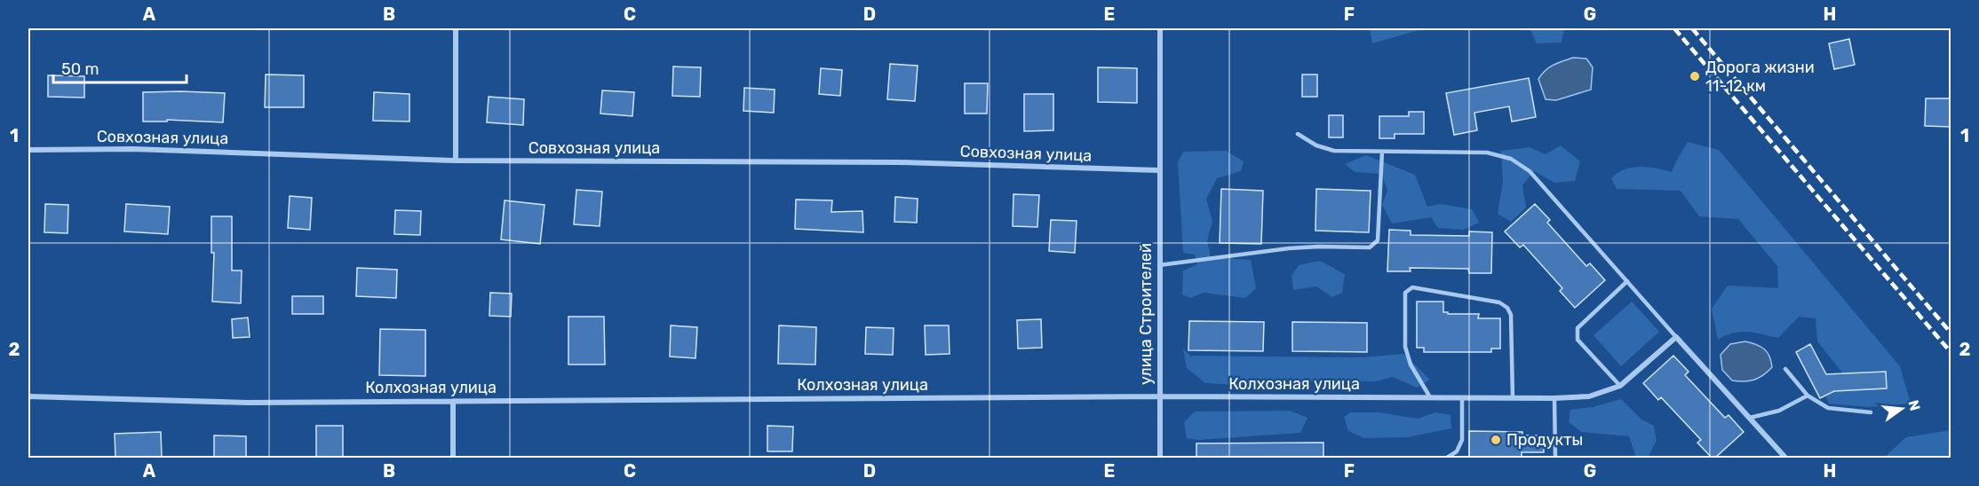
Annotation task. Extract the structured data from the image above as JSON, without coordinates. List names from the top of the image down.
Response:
{
  "streets": {
    "street": ["Совхозная улица", "улица Строителей", "Колхозная улица"]
  },
  "crossings": [
    ["Совхозная улица", "улица Строителей"],
    ["улица Строителей", "Колхозная улица"]
  ],
  "places": ["Дорога жизни 11-12 км", "Продукты"],
  "scale_bar": "50 m",
  "north": "right",
  "grid": {
    "columns": [
      "A",
      "B",
      "C",
      "D",
      "E",
      "F",
      "G",
      "H"
    ],
    "rows": ["1", "2"]
  }
}
